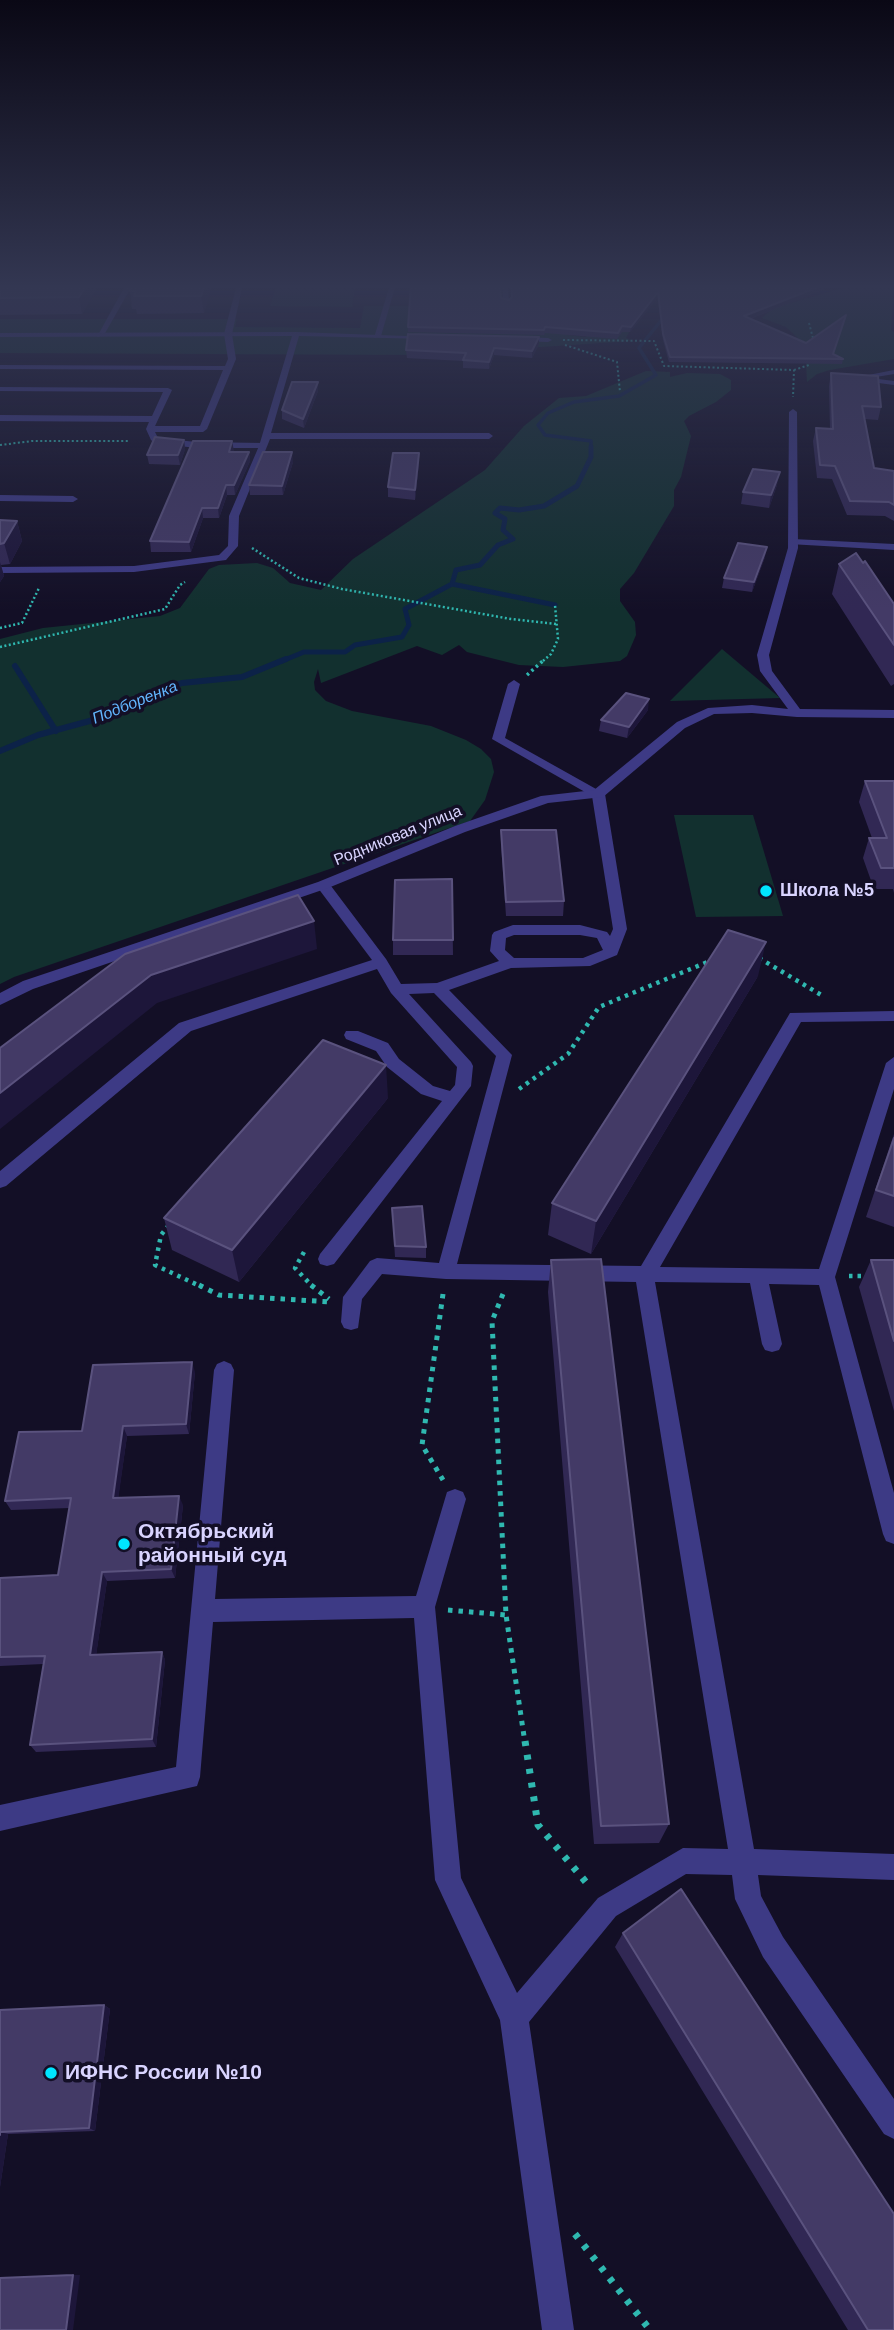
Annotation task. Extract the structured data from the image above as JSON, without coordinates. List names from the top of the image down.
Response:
{
  "streets": {
    "street": ["Родниковая улица"]
  },
  "water": ["Подборенка"],
  "places": ["Школа №5", "Октябрьский районный суд", "ИФНС России №10"]
}
